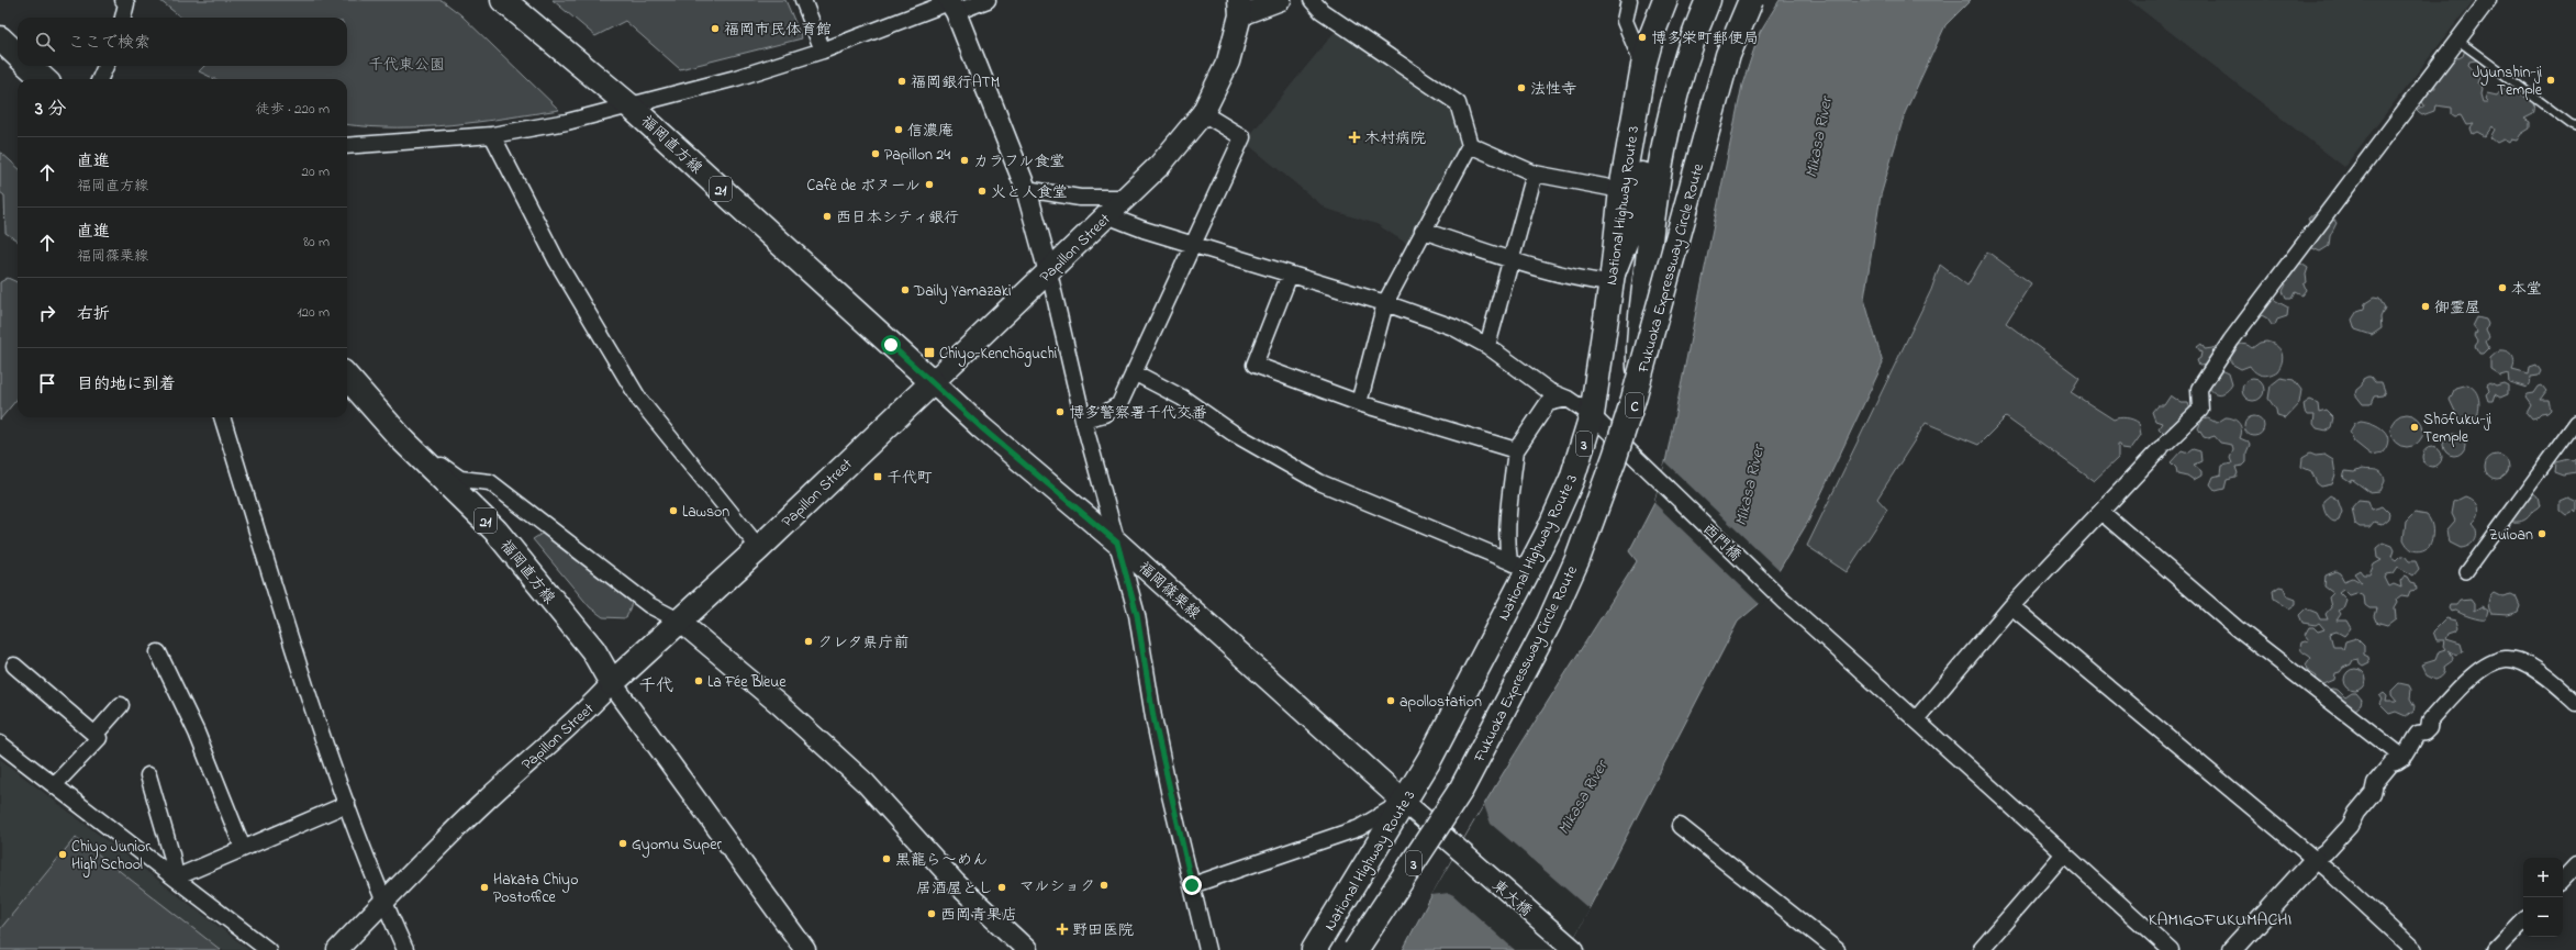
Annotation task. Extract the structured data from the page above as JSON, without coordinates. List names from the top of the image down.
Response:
{
  "streets": {
    "main road": [
      "福岡直方線",
      "21",
      "National Highway Route 3",
      "Papillon Street",
      "Fukuoka Expressway Circle Route",
      "C",
      "3",
      "福岡篠栗線"
    ],
    "street": ["西門橋", "東大橋"]
  },
  "crossings": [
    ["福岡直方線", "Papillon Street"],
    ["福岡直方線", "福岡篠栗線"],
    ["National Highway Route 3", "西門橋"],
    ["National Highway Route 3", "福岡篠栗線"],
    ["National Highway Route 3", "東大橋"],
    ["Papillon Street", "西門橋"],
    ["Papillon Street", "福岡篠栗線"],
    ["3", "西門橋"],
    ["3", "東大橋"],
    ["福岡篠栗線", "東大橋"]
  ],
  "districts": ["千代", "KAMIGOFUKUMACHI"],
  "water": ["Mikasa River"],
  "parks": ["千代東公園"],
  "places": {
    "other": [
      "福岡市民体育館",
      "博多栄町郵便局",
      "Jyunshin-ji Temple",
      "福岡銀行ATM",
      "法性寺",
      "信濃庵",
      "Papillon 24",
      "カラフル食堂",
      "Cafè de ボヌール",
      "火と人食堂",
      "西日本シティ銀行",
      "本堂",
      "Daily Yamazaki",
      "御霊屋",
      "博多警察署千代交番",
      "Shōfuku-ji Temple",
      "Lawson",
      "Zuioan",
      "クレタ県庁前",
      "La Fée Bleue",
      "apollostation",
      "Gyomu Super",
      "Chiyo Junior High School",
      "黒龍ら〜めん",
      "マルショク",
      "Hakata Chiyo Postoffice",
      "居酒屋とし",
      "西岡青果店"
    ],
    "health": ["木村病院", "野田医院"],
    "transit": ["Chiyo-Kenchōguchi", "千代町"]
  },
  "page": {
    "search": "ここで検索",
    "heading": ["3 分", "徒歩 · 220 m"],
    "list": [
      ["直進", "福岡直方線", "20 m"],
      ["直進", "福岡篠栗線", "80 m"],
      ["右折", "120 m"],
      "目的地に到着"
    ],
    "map_buttons": ["+", "−"]
  }
}
